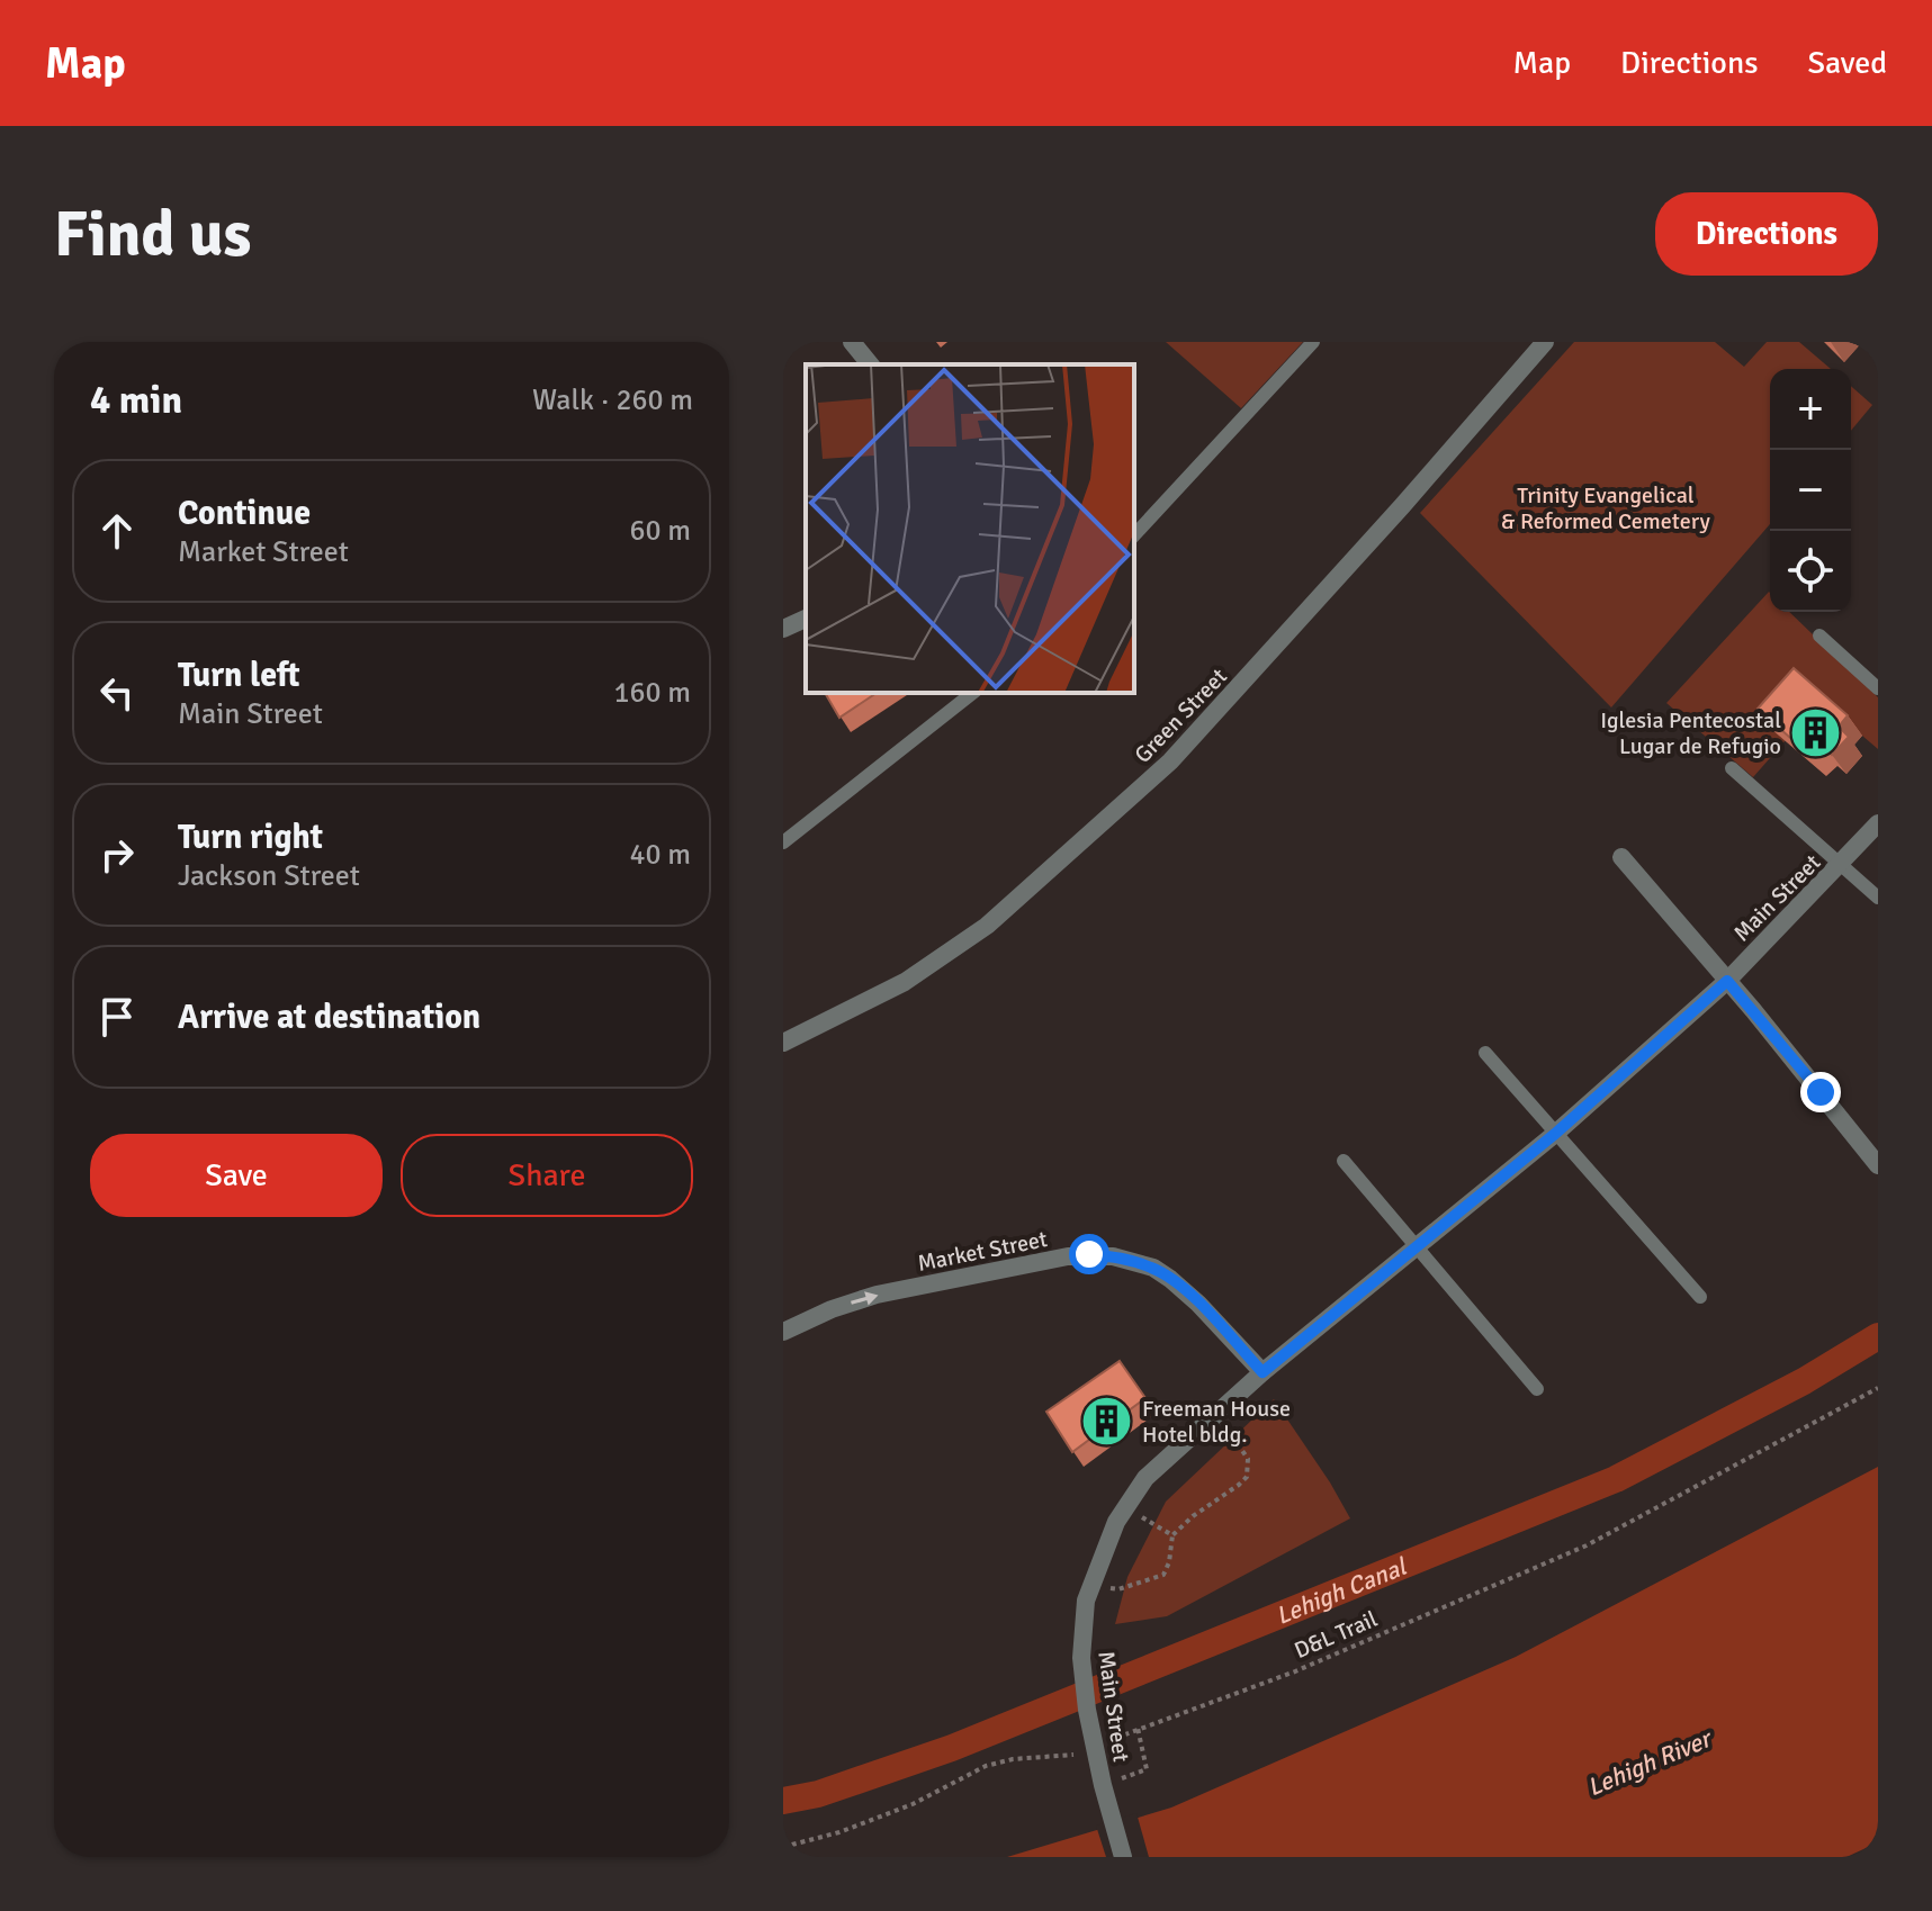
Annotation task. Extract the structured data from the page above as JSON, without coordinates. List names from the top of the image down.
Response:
{
  "streets": {
    "street": ["Green Street", "Main Street", "Market Street"],
    "path": ["D&L Trail"]
  },
  "crossings": [
    ["Main Street", "Market Street"]
  ],
  "one_way": ["Market Street"],
  "water": ["Lehigh Canal", "Lehigh River"],
  "parks": ["Trinity Evangelical & Reformed Cemetery"],
  "places": {
    "building": ["Iglesia Pentecostal Lugar de Refugio", "Freeman House Hotel bldg."]
  },
  "page": {
    "header": "Map",
    "nav": ["Map", "Directions", "Saved"],
    "buttons": [
      "Directions",
      ["Save", "Share"]
    ],
    "title": "Find us",
    "heading": ["4 min", "Walk · 260 m"],
    "map_buttons": ["+", "−"],
    "list": [
      ["Continue", "Market Street", "60 m"],
      ["Turn left", "Main Street", "160 m"],
      ["Turn right", "Jackson Street", "40 m"],
      "Arrive at destination"
    ]
  }
}
